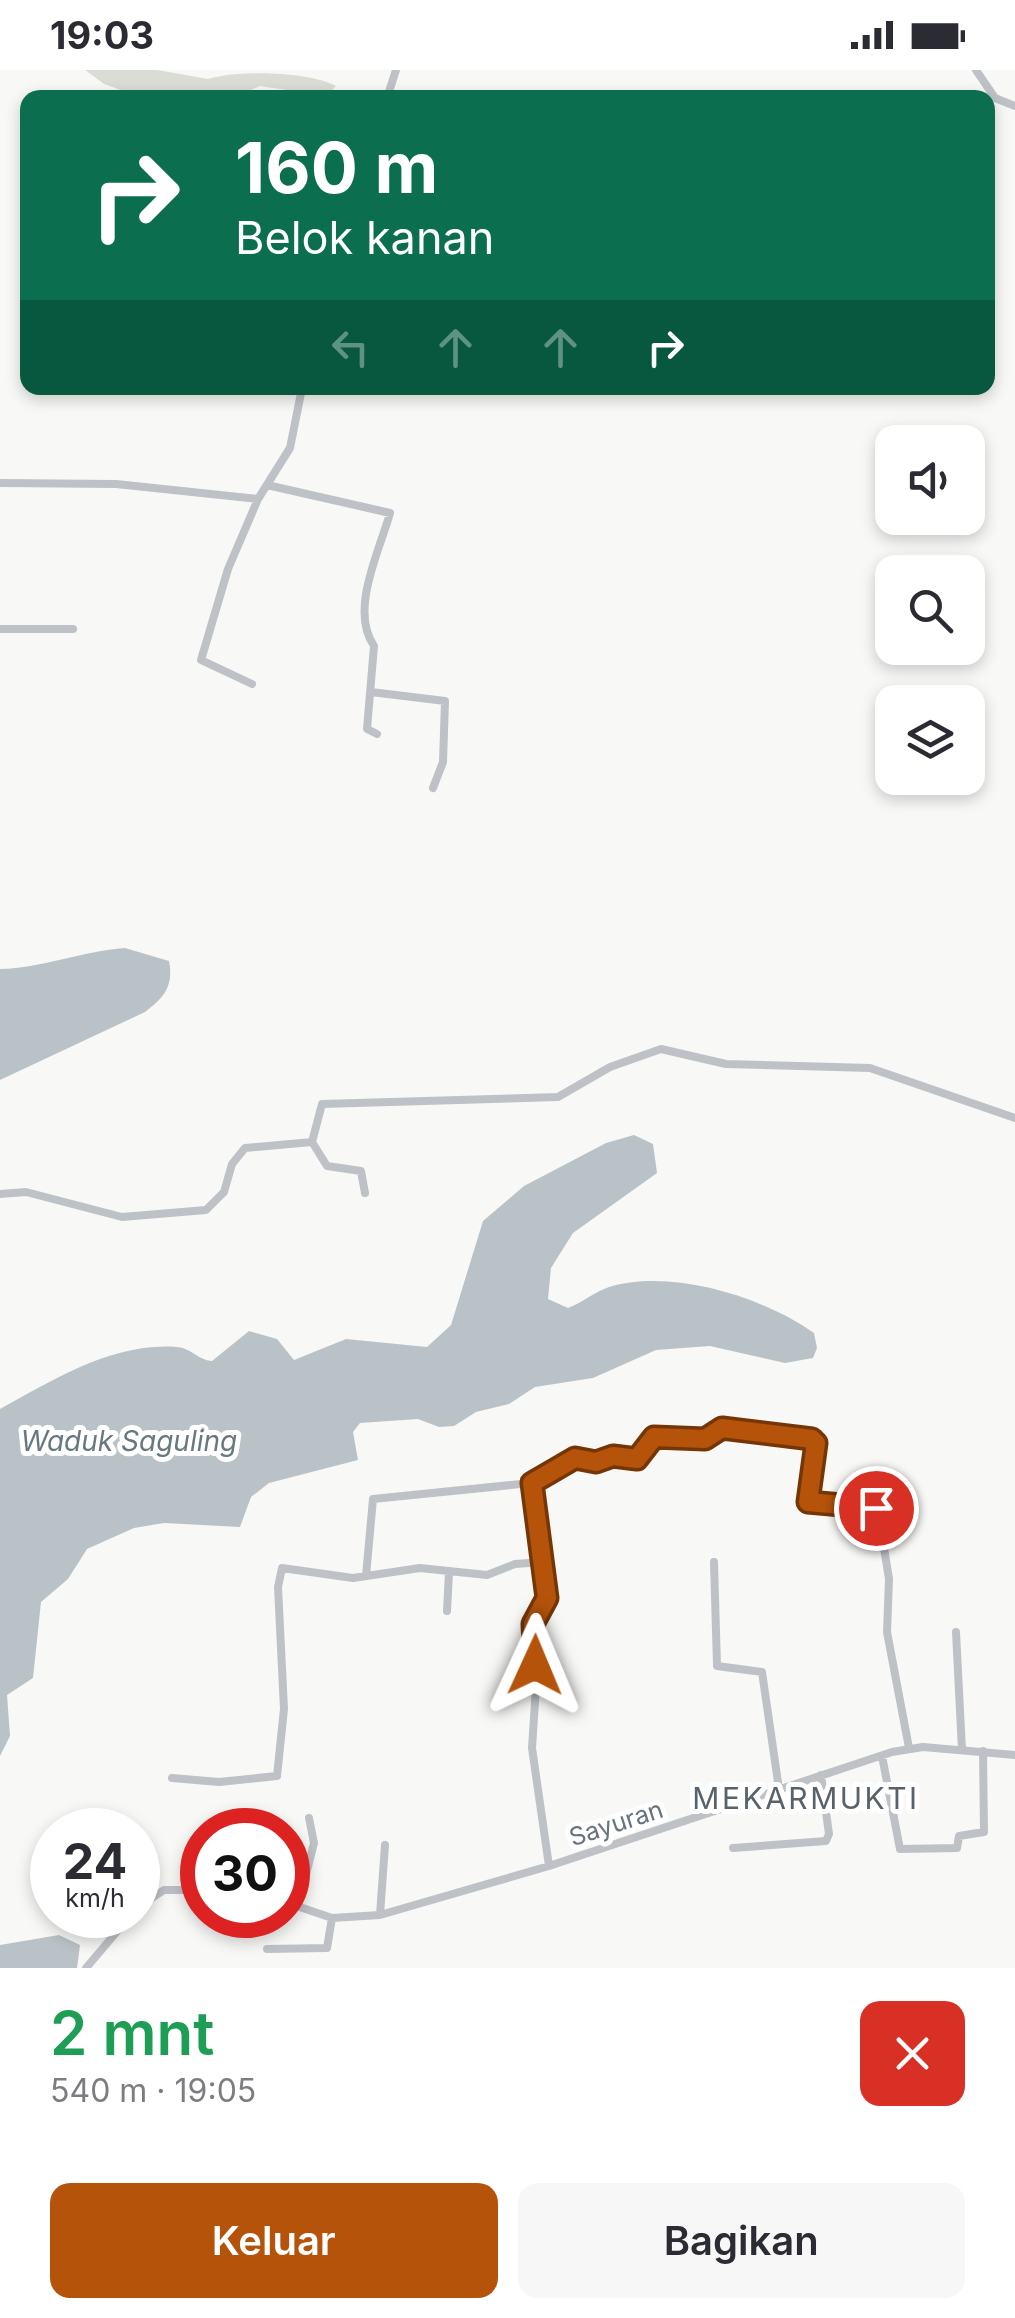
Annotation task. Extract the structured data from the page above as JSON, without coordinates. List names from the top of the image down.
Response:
{
  "streets": {
    "street": ["Sayuran"]
  },
  "districts": ["MEKARMUKTI"],
  "water": ["Waduk Saguling"],
  "page": {
    "status": "19:03",
    "turn": ["160 m", "Belok kanan"],
    "speed": "24 km/h",
    "limit": "30",
    "heading": ["2 mnt", "540 m · 19:05"],
    "buttons": ["Keluar", "Bagikan"]
  }
}
